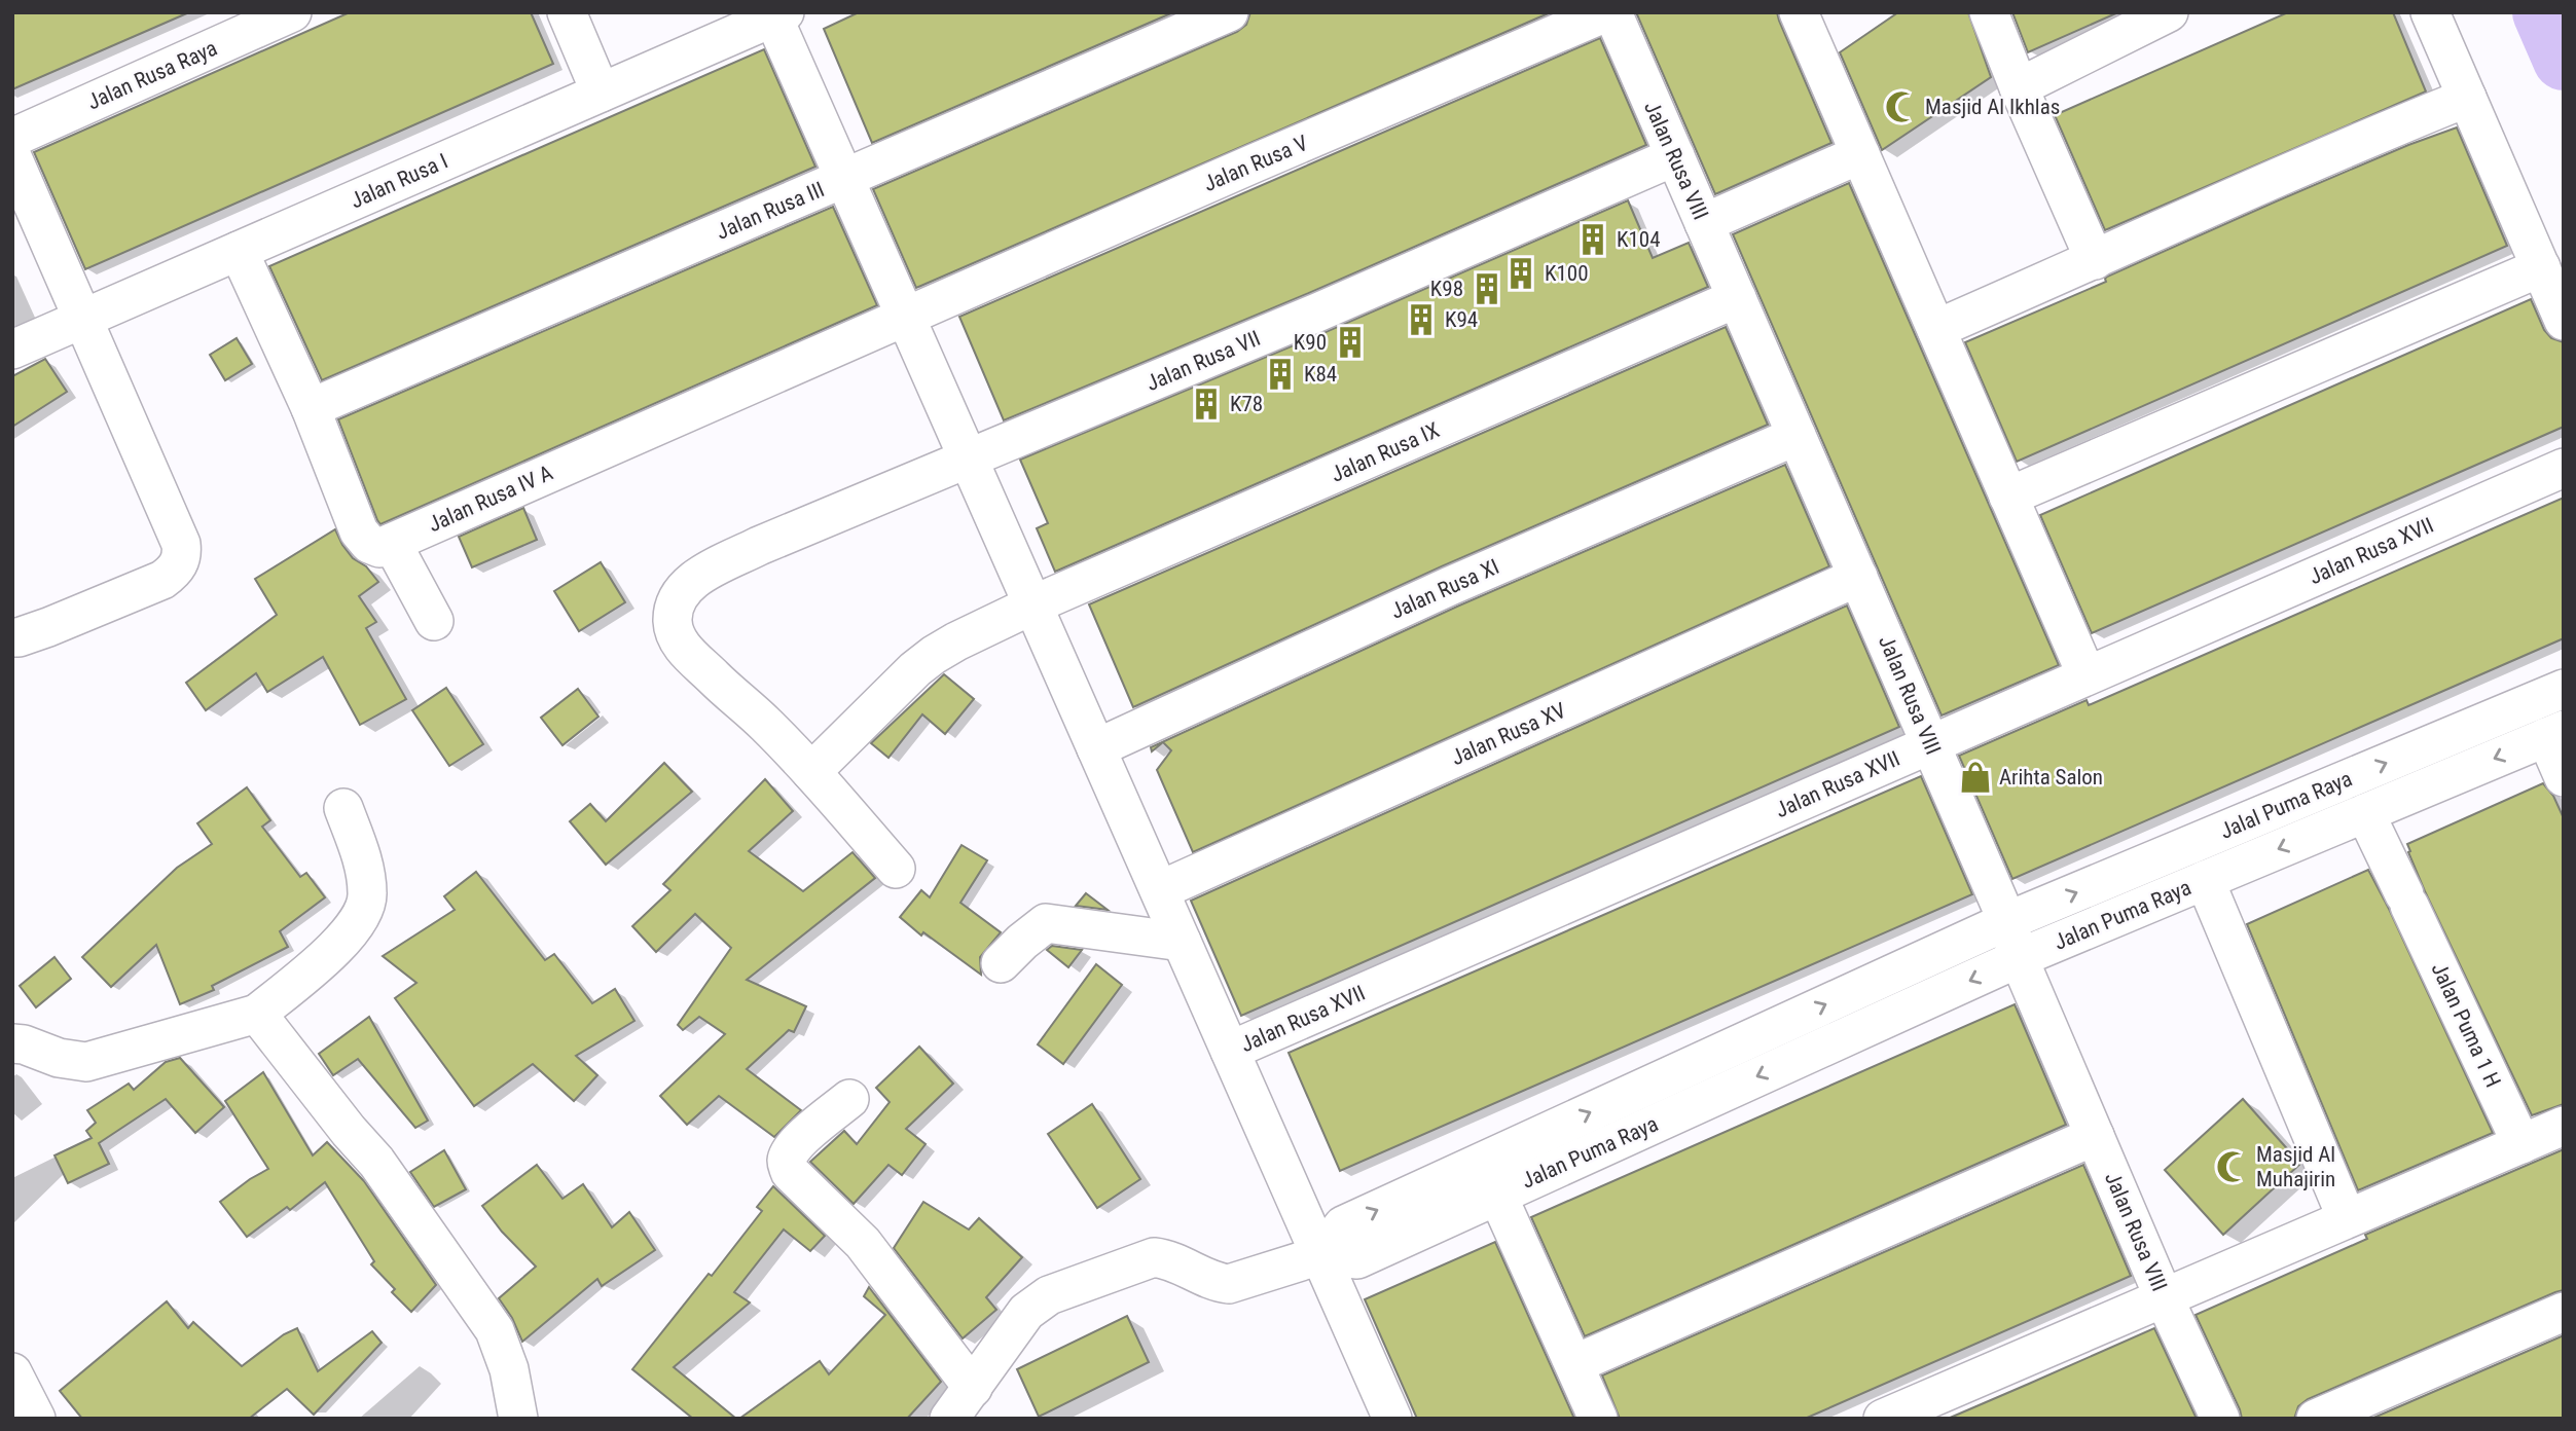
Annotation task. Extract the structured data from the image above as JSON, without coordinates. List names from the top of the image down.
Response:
{
  "streets": {
    "street": [
      "Jalan Rusa Raya",
      "Jalan Rusa VIII",
      "Jalan Rusa V",
      "Jalan Rusa I",
      "Jalan Rusa III",
      "Jalan Rusa VII",
      "Jalan Rusa IX",
      "Jalan Rusa IV A",
      "Jalan Rusa XVII",
      "Jalan Rusa XI",
      "Jalan Rusa XV",
      "Jalal Puma Raya",
      "Jalan Puma Raya",
      "Jalan Puma 1 H"
    ]
  },
  "crossings": [
    ["Jalan Rusa VIII", "Jalan Rusa VII"],
    ["Jalan Rusa VIII", "Jalan Rusa IX"],
    ["Jalan Rusa VIII", "Jalan Rusa XVII"],
    ["Jalan Rusa VIII", "Jalan Rusa XI"],
    ["Jalan Rusa VIII", "Jalan Rusa XV"],
    ["Jalan Rusa VIII", "Jalal Puma Raya"],
    ["Jalan Rusa VIII", "Jalan Puma Raya"],
    ["Jalan Rusa V", "Jalan Rusa IV A"],
    ["Jalan Rusa VII", "Jalan Rusa IX"],
    ["Jalal Puma Raya", "Jalan Puma Raya"],
    ["Jalan Puma Raya", "Jalan Puma 1 H"]
  ],
  "one_way": ["Jalal Puma Raya"],
  "places": {
    "mosque": ["Masjid Al Ikhlas", "Masjid Al Muhajirin"],
    "building": [
      "K104",
      "K100",
      "K98",
      "K94",
      "K90",
      "K84",
      "K78"
    ],
    "shop": ["Arihta Salon"]
  }
}
